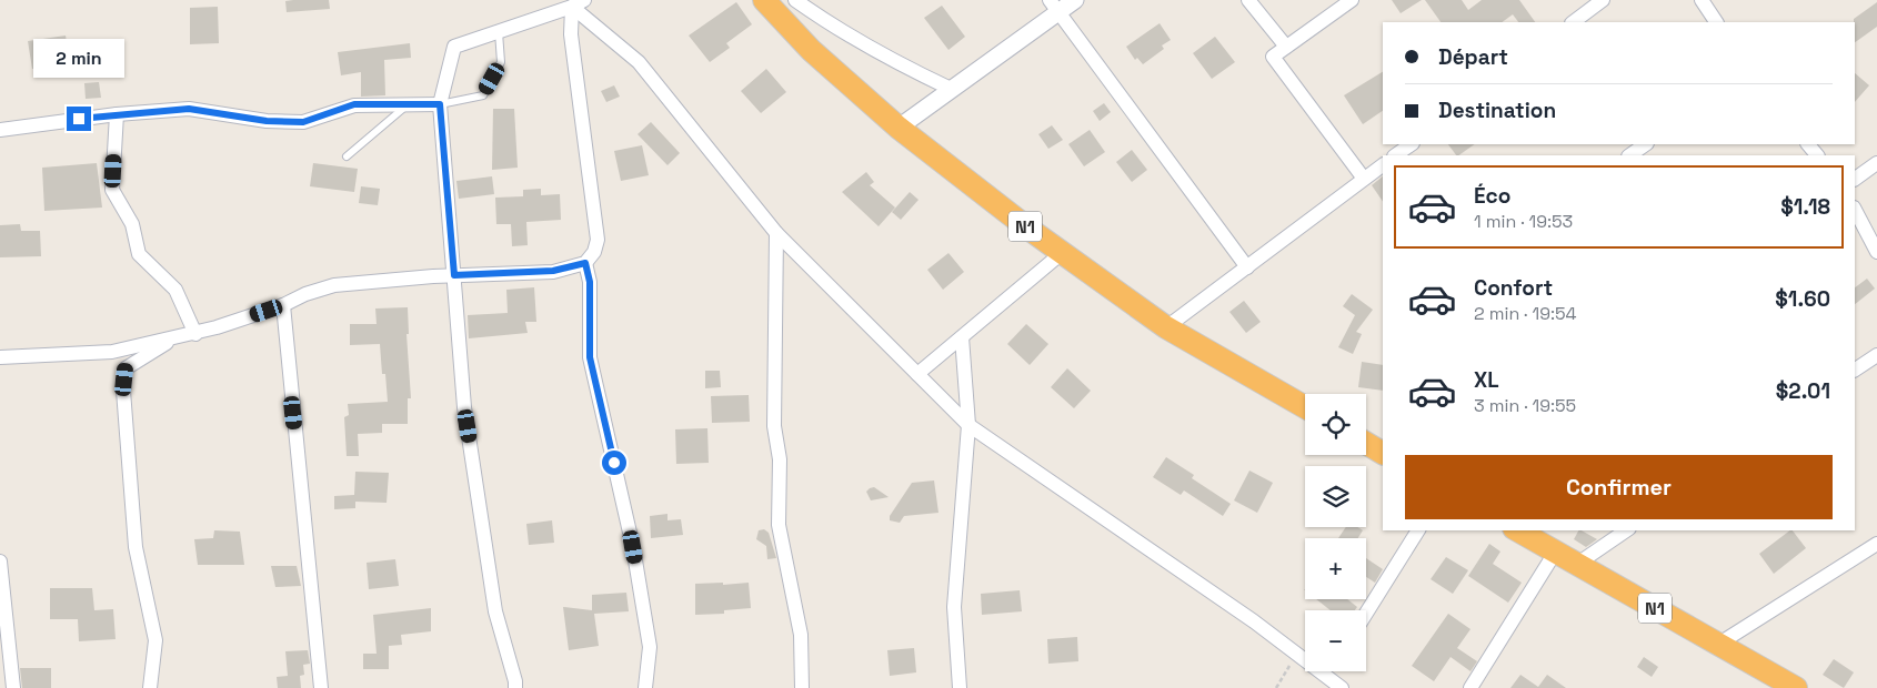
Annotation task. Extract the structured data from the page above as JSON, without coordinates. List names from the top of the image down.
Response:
{
  "streets": {
    "highway": ["N1"]
  },
  "page": {
    "banner": ["Départ", "Destination"],
    "bubble": "2 min",
    "list": [
      {
        "name": "Éco",
        "note": "1 min · 19:53",
        "value": "$1.18"
      },
      {
        "name": "Confort",
        "note": "2 min · 19:54",
        "value": "$1.60"
      },
      {
        "name": "XL",
        "note": "3 min · 19:55",
        "value": "$2.01"
      }
    ],
    "map_buttons": ["+", "−"],
    "buttons": "Confirmer"
  }
}
